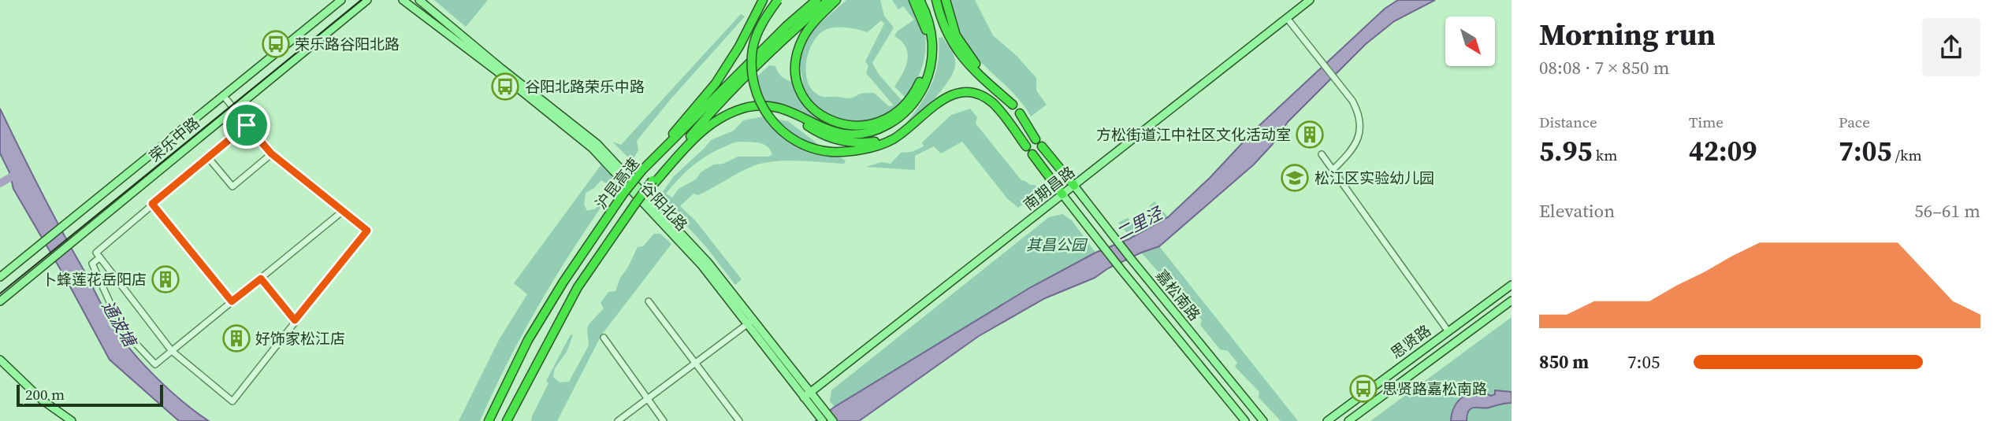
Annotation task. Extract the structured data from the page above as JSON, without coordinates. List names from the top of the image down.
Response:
{
  "streets": {
    "highway": ["沪昆高速"],
    "main road": [
      "荣乐中路",
      "南期昌路",
      "谷阳北路",
      "嘉松南路",
      "思贤路"
    ]
  },
  "crossings": [
    ["南期昌路", "谷阳北路"],
    ["南期昌路", "嘉松南路"]
  ],
  "water": ["二里泾", "通波塘"],
  "parks": ["其昌公园"],
  "places": {
    "bus stop": ["荣乐路谷阳北路", "谷阳北路荣乐中路", "思贤路嘉松南路"],
    "building": ["方松街道江中社区文化活动室", "卜蜂莲花岳阳店", "好饰家松江店"],
    "school or university": ["松江区实验幼儿园"]
  },
  "scale_bar": "200 m",
  "north": "bottom right",
  "page": {
    "heading": ["Morning run", "08:08 · 7 × 850 m"],
    "stats": [
      ["Distance", "5.95 km"],
      ["Time", "42:09"],
      ["Pace", "7:05 /km"]
    ],
    "chart": ["Elevation", "56–61 m"],
    "list": [
      {
        "name": "850 m",
        "note": "7:05"
      }
    ],
    "scale": "200 m"
  }
}
